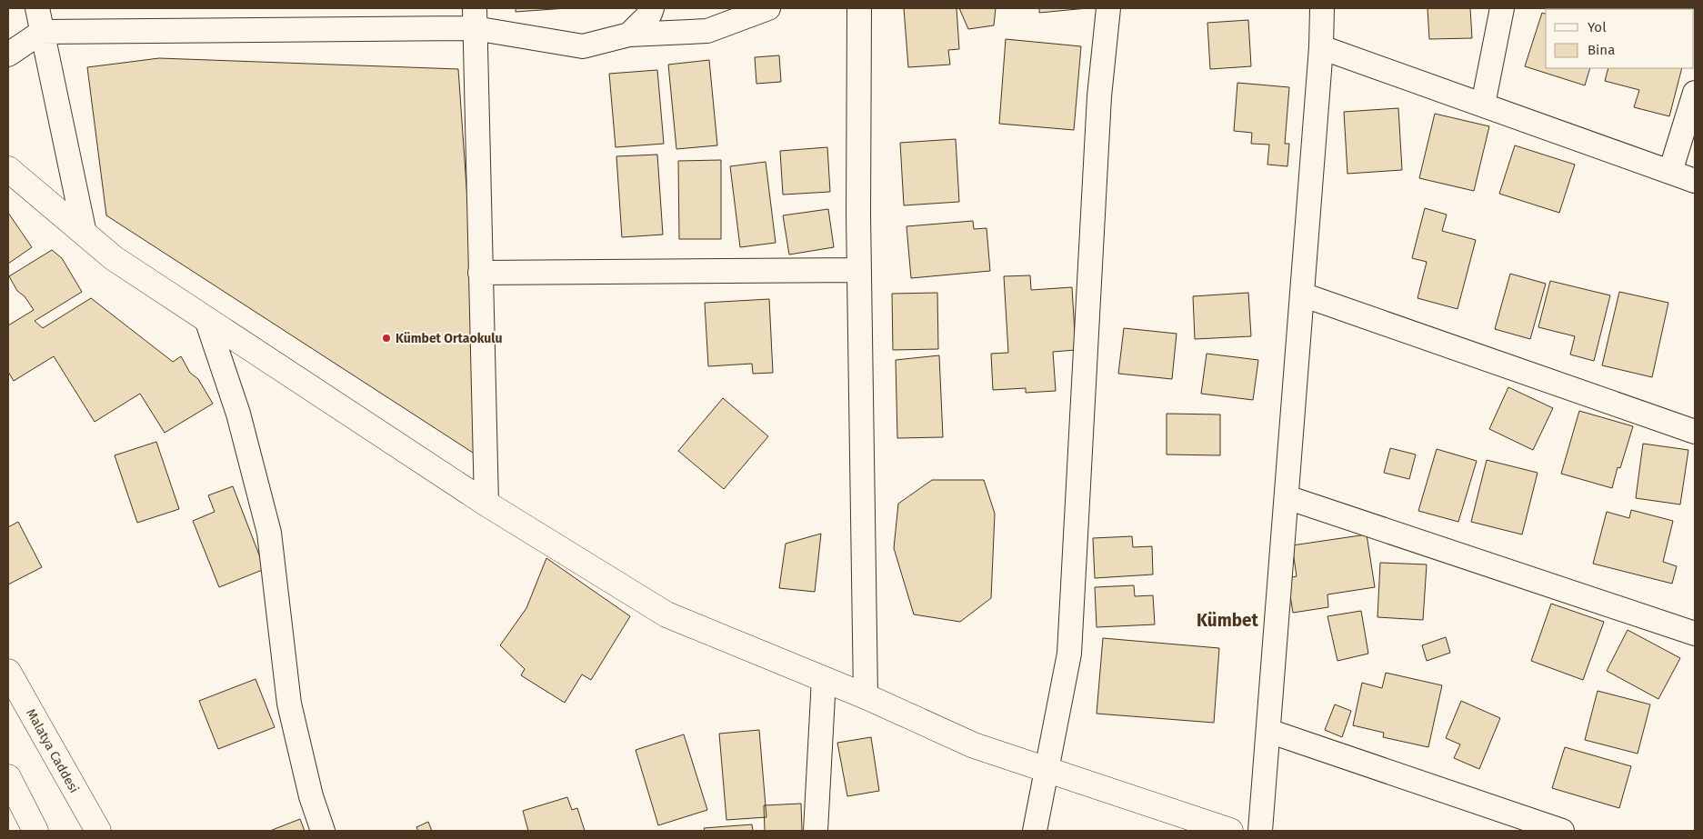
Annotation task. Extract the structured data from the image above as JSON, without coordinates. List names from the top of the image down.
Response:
{
  "streets": {
    "street": ["Malatya Caddesi"]
  },
  "districts": ["Kümbet"],
  "places": ["Kümbet Ortaokulu"],
  "legend": ["Yol", "Bina"]
}
